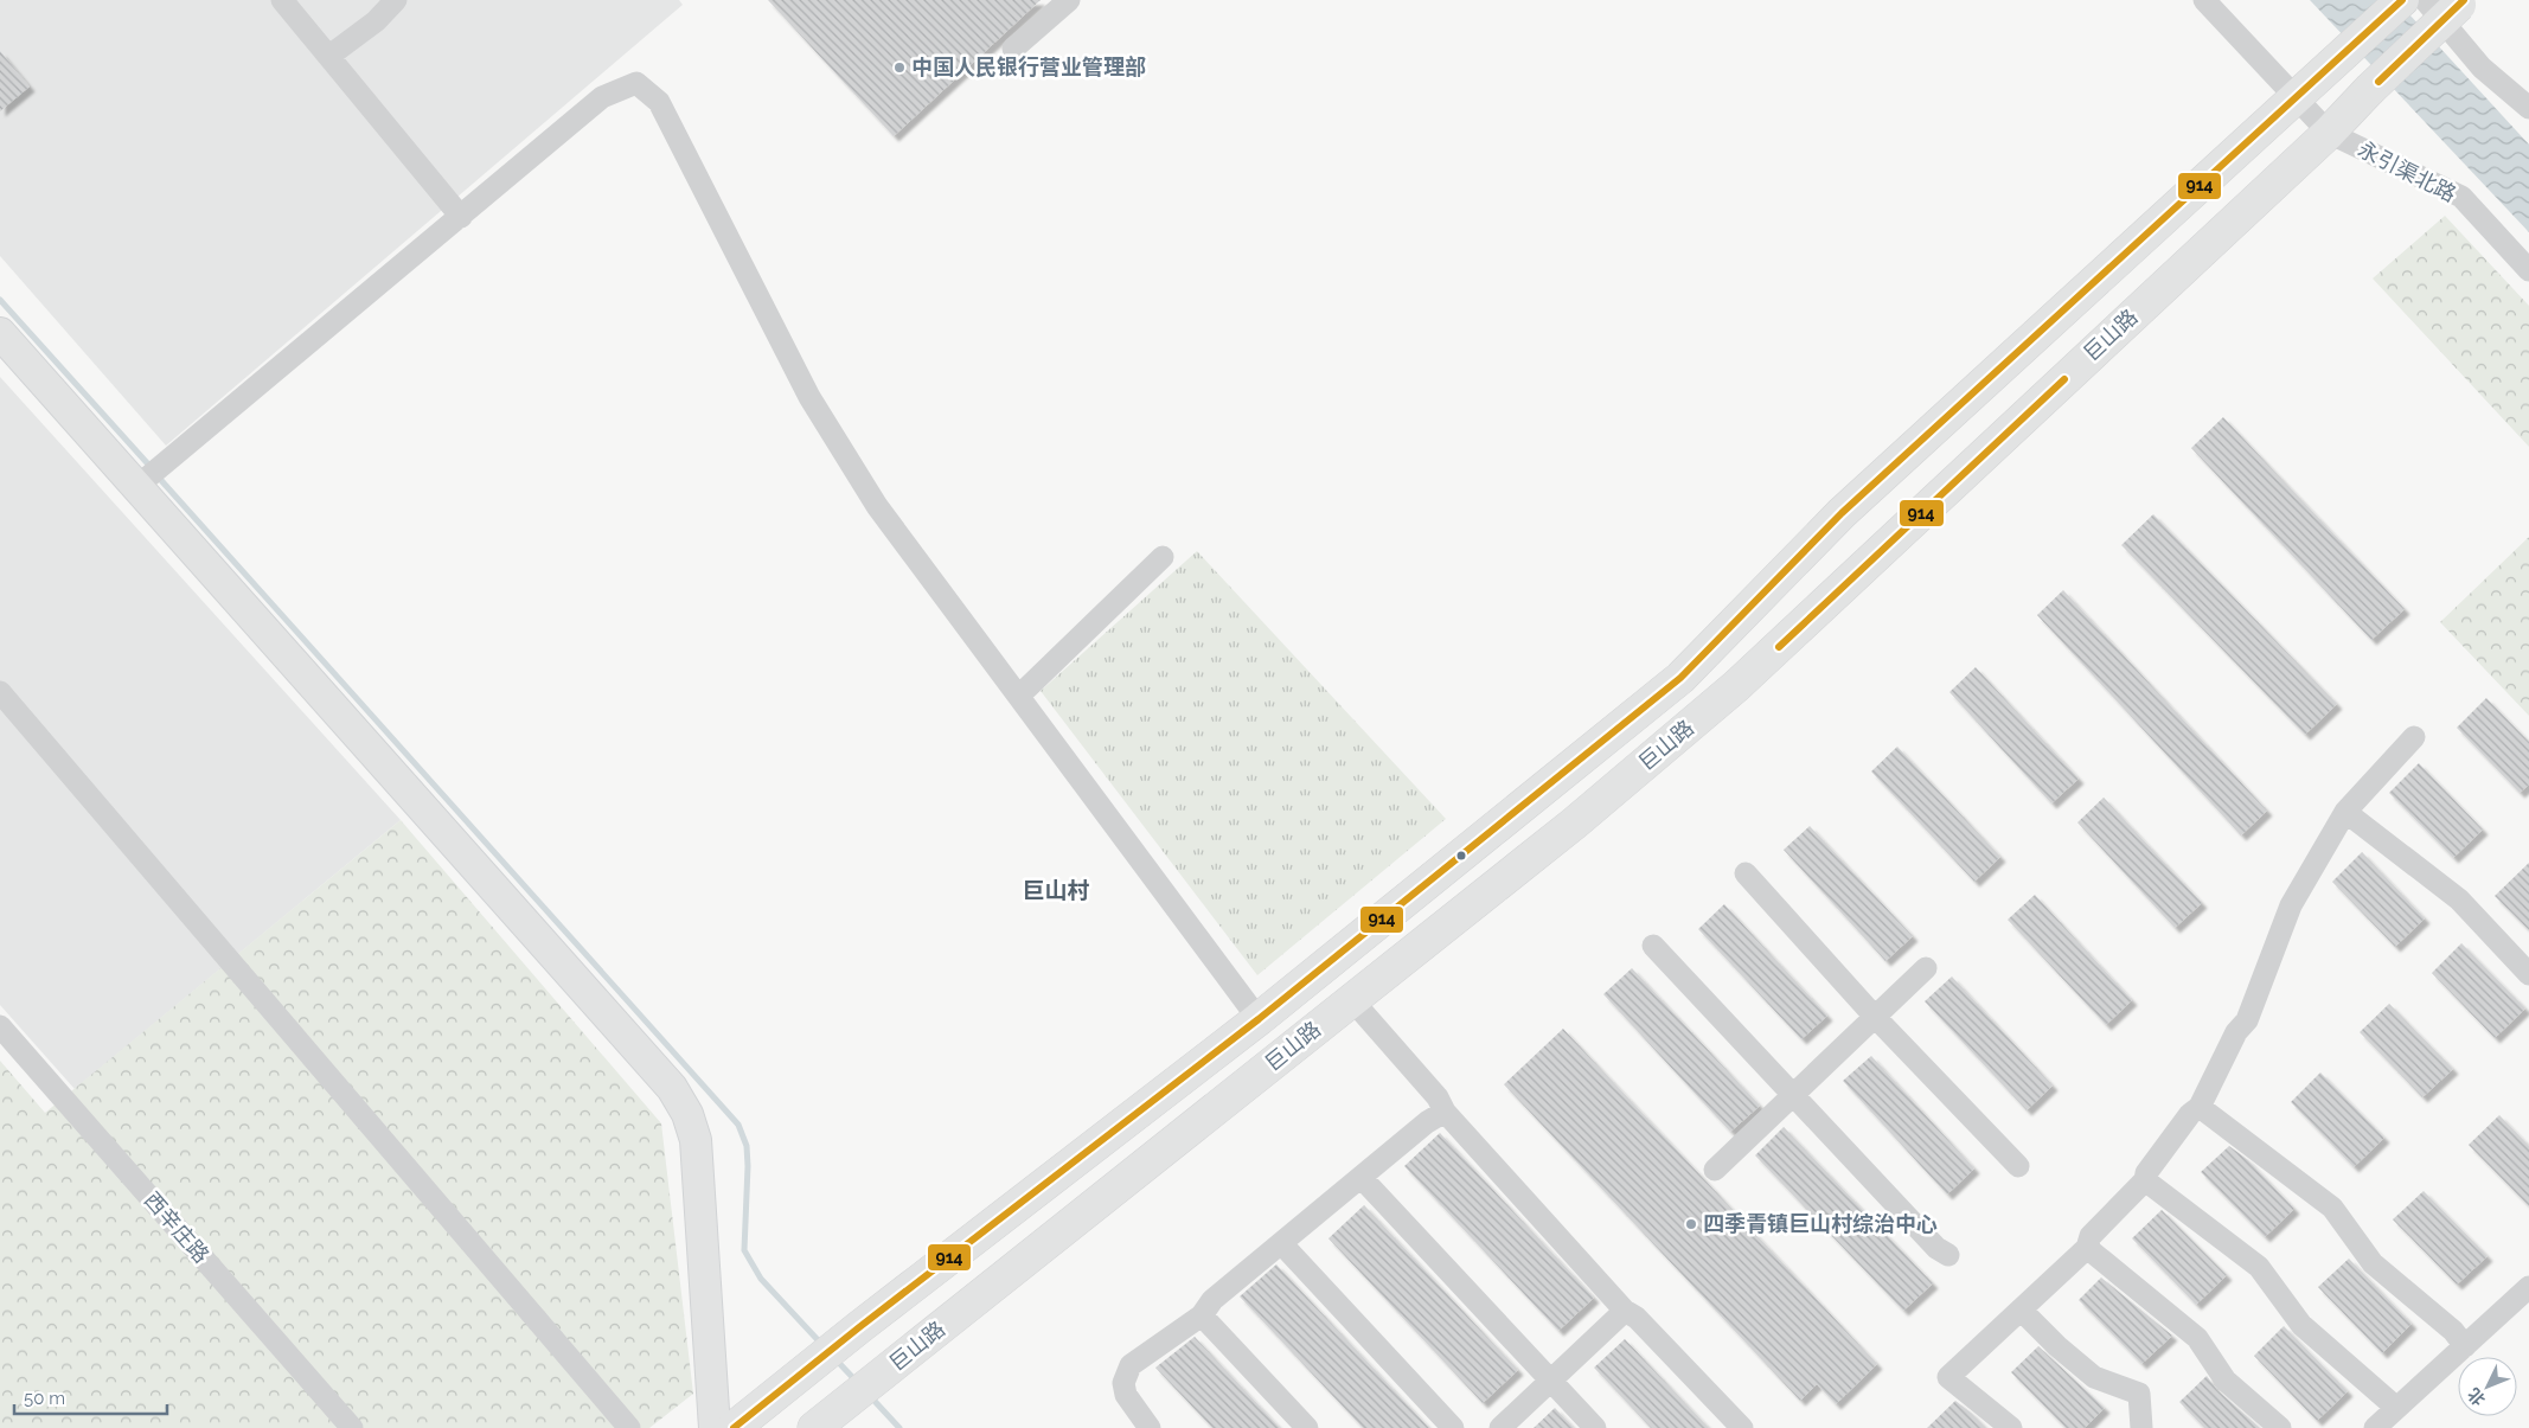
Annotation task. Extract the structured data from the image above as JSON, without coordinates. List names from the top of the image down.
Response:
{
  "streets": {
    "main road": ["巨山路"],
    "street": ["永引渠北路", "西辛庄路"]
  },
  "crossings": [
    ["永引渠北路", "巨山路"]
  ],
  "districts": ["巨山村"],
  "places": ["中国人民银行营业管理部", "四季青镇巨山村综治中心"],
  "lines": ["transit line 914"],
  "scale_bar": "50 m",
  "north": "bottom left"
}
